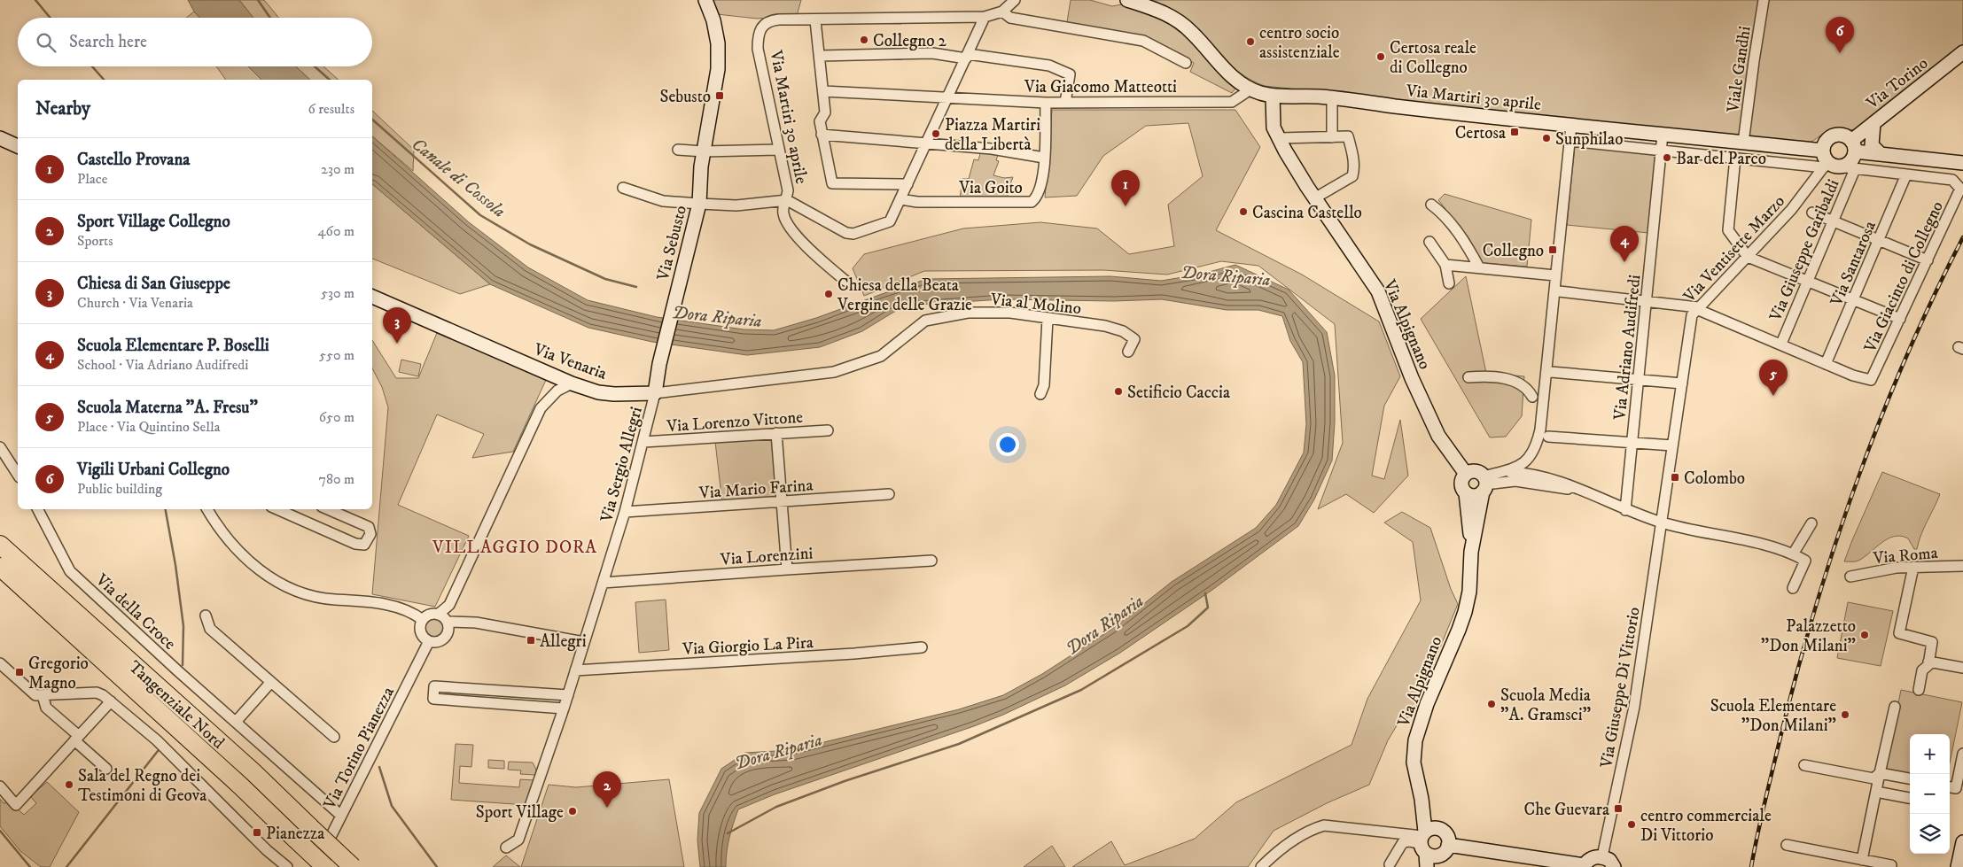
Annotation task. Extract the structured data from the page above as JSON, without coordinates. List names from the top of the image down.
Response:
{
  "streets": {
    "highway": ["Tangenziale Nord"],
    "street": [
      "Viale Gandhi",
      "Via Torino",
      "Via Giacomo Matteotti",
      "Via Martiri 30 aprile",
      "Via Goito",
      "Via Sebusto",
      "Via Ventisette Marzo",
      "Via Giuseppe Garibaldi",
      "Via Santarosa",
      "Via Giacinto di Collegno",
      "Via al Molino",
      "Via Alpignano",
      "Via Adriano Audifredi",
      "Via Venaria",
      "Via Lorenzo Vittone",
      "Via Sergio Allegri",
      "Via Mario Farina",
      "Via Roma",
      "Via Lorenzini",
      "Via della Croce",
      "Via Giorgio La Pira",
      "Via Giuseppe Di Vittorio",
      "Via Torino Pianezza"
    ]
  },
  "crossings": [
    ["Viale Gandhi", "Via Martiri 30 aprile"],
    ["Via Torino", "Via Martiri 30 aprile"],
    ["Via Torino", "Via Ventisette Marzo"],
    ["Via Giacomo Matteotti", "Via Martiri 30 aprile"],
    ["Via Giacomo Matteotti", "Via Goito"],
    ["Via Martiri 30 aprile", "Via Ventisette Marzo"],
    ["Via Martiri 30 aprile", "Via Alpignano"],
    ["Via Martiri 30 aprile", "Via Adriano Audifredi"],
    ["Via Sebusto", "Via Venaria"],
    ["Via Sebusto", "Via Sergio Allegri"],
    ["Via Ventisette Marzo", "Via Giuseppe Di Vittorio"],
    ["Via Santarosa", "Via Giacinto di Collegno"],
    ["Via al Molino", "Via Venaria"],
    ["Via Venaria", "Via Sergio Allegri"],
    ["Via Lorenzo Vittone", "Via Sergio Allegri"],
    ["Via Sergio Allegri", "Via Mario Farina"],
    ["Via Sergio Allegri", "Via Lorenzini"],
    ["Via Sergio Allegri", "Via Giorgio La Pira"],
    ["Via della Croce", "Via Torino Pianezza"]
  ],
  "districts": ["VILLAGGIO DORA"],
  "water": ["Canale di Cossola", "Dora Riparia"],
  "places": {
    "other": [
      "Collegno 2",
      "centro socio assistenziale",
      "Certosa reale di Collegno",
      "Piazza Martiri della Libertà",
      "Sunphilao",
      "Bar del Parco",
      "Cascina Castello",
      "Chiesa della Beata Vergine delle Grazie",
      "Setificio Caccia",
      "Palazzetto \"Don Milani\"",
      "Scuola Media \"A. Gramsci\"",
      "Scuola Elementare \"Don Milani\"",
      "Sala del Regno dei Testimoni di Geova",
      "Sport Village",
      "centro commerciale Di Vittorio"
    ],
    "transit": [
      "Sebusto",
      "Certosa",
      "Collegno",
      "Colombo",
      "Allegri",
      "Gregorio Magno",
      "Che Guevara",
      "Pianezza"
    ]
  },
  "page": {
    "pins": [
      "6",
      "1",
      "4",
      "3",
      "5",
      "2"
    ],
    "search": "Search here",
    "heading": ["Nearby", "6 results"],
    "list": [
      {
        "mark": "1",
        "name": "Castello Provana",
        "note": "Place",
        "value": "230 m"
      },
      {
        "mark": "2",
        "name": "Sport Village Collegno",
        "note": "Sports",
        "value": "460 m"
      },
      {
        "mark": "3",
        "name": "Chiesa di San Giuseppe",
        "note": "Church · Via Venaria",
        "value": "530 m"
      },
      {
        "mark": "4",
        "name": "Scuola Elementare P. Boselli",
        "note": "School · Via Adriano Audifredi",
        "value": "550 m"
      },
      {
        "mark": "5",
        "name": "Scuola Materna \"A. Fresu\"",
        "note": "Place · Via Quintino Sella",
        "value": "650 m"
      },
      {
        "mark": "6",
        "name": "Vigili Urbani Collegno",
        "note": "Public building",
        "value": "780 m"
      }
    ],
    "map_buttons": ["+", "−"]
  }
}
